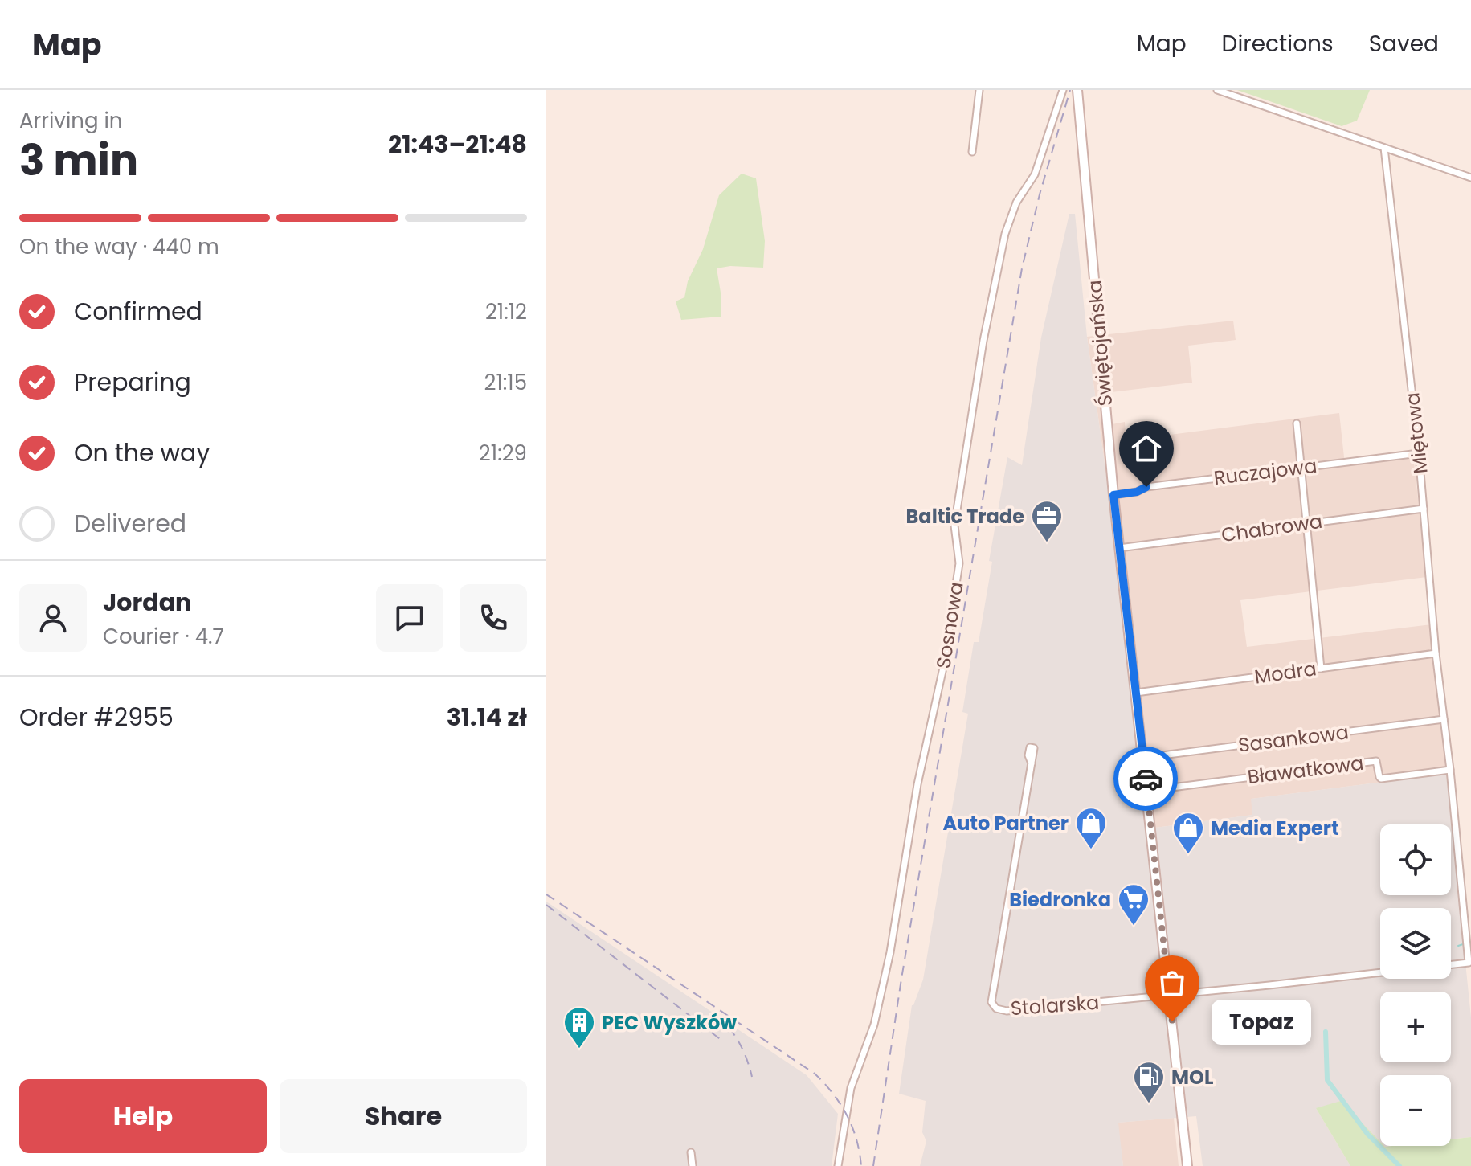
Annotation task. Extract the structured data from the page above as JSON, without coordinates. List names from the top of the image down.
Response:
{
  "streets": {
    "street": [
      "Świętojańska",
      "Miętowa",
      "Ruczajowa",
      "Chabrowa",
      "Sosnowa",
      "Modra",
      "Sasankowa",
      "Bławatkowa",
      "Stolarska"
    ]
  },
  "crossings": [
    ["Świętojańska", "Ruczajowa"],
    ["Świętojańska", "Chabrowa"],
    ["Świętojańska", "Modra"],
    ["Świętojańska", "Sasankowa"],
    ["Świętojańska", "Bławatkowa"],
    ["Świętojańska", "Stolarska"],
    ["Miętowa", "Ruczajowa"],
    ["Miętowa", "Chabrowa"],
    ["Miętowa", "Modra"],
    ["Miętowa", "Sasankowa"],
    ["Miętowa", "Bławatkowa"]
  ],
  "places": {
    "office": ["Baltic Trade"],
    "shop": ["Auto Partner", "Media Expert"],
    "supermarket": ["Biedronka"],
    "other": ["Topaz"],
    "building": ["PEC Wyszków"],
    "fuel station": ["MOL"]
  },
  "page": {
    "header": "Map",
    "nav": ["Map", "Directions", "Saved"],
    "heading": ["3 min", "Arriving in", "21:43–21:48"],
    "panel": [
      "Jordan",
      "Courier · 4.7",
      "Order #2955",
      "31.14 zł"
    ],
    "bar": "On the way · 440 m",
    "list": [
      ["Confirmed", "21:12"],
      ["Preparing", "21:15"],
      ["On the way", "21:29"],
      "Delivered"
    ],
    "map_buttons": ["+", "−"],
    "bubble": "Topaz",
    "buttons": ["Help", "Share"]
  }
}
